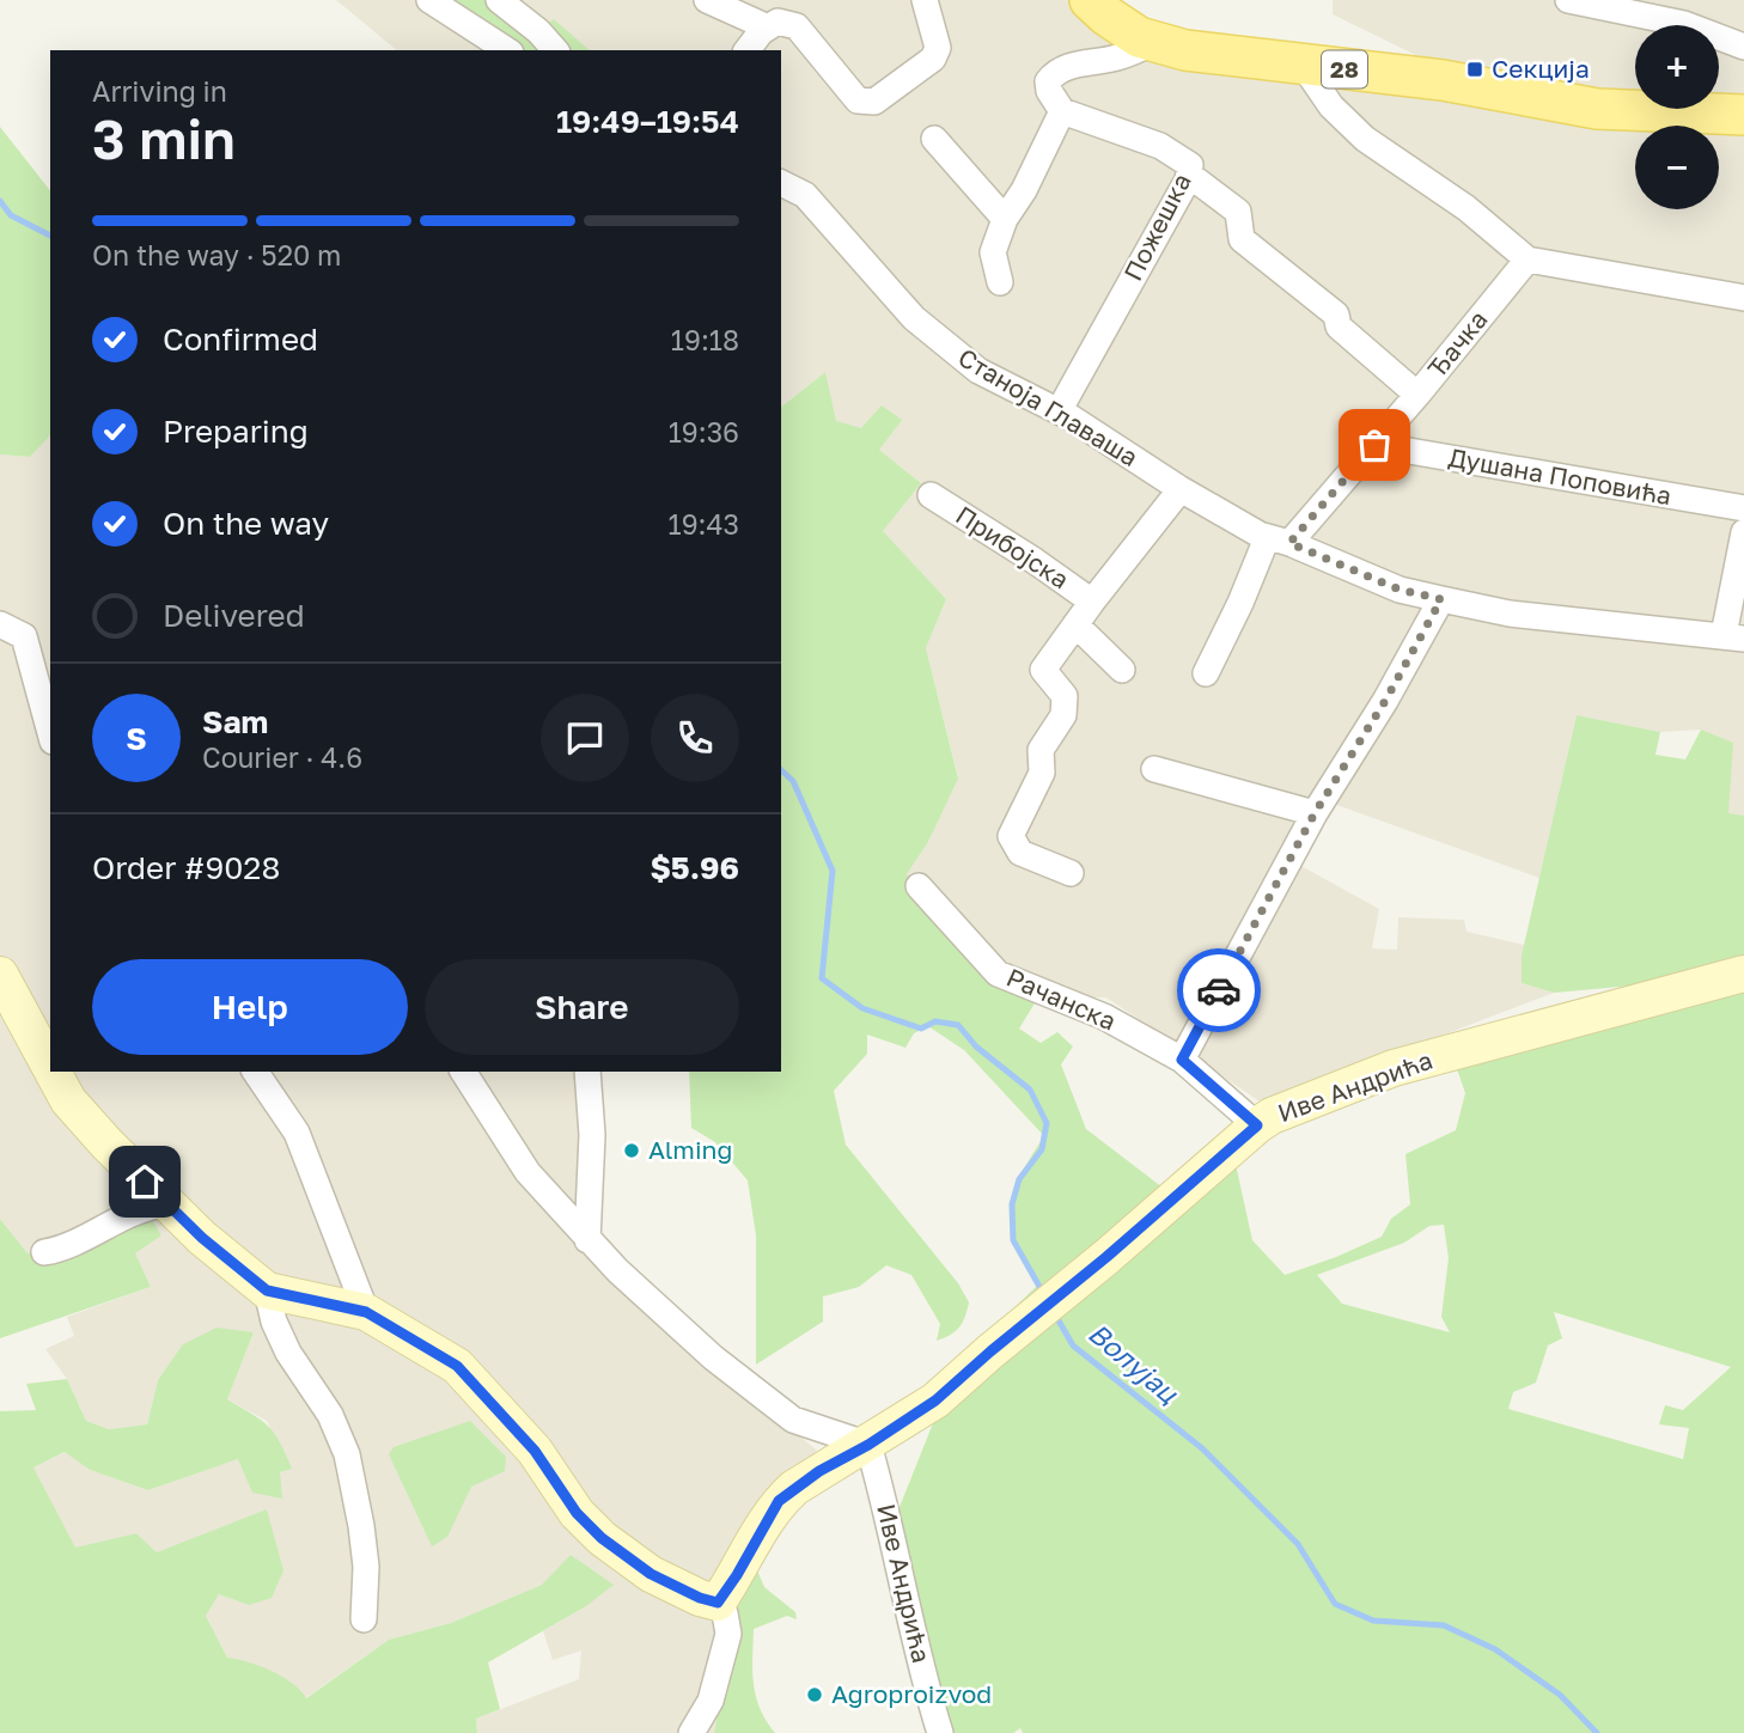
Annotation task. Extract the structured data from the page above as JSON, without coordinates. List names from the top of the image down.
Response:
{
  "streets": {
    "main road": ["28"],
    "street": [
      "Пожешка",
      "Ђачка",
      "Станоја Главаша",
      "Душана Поповића",
      "Прибојска",
      "Рачанска",
      "Иве Андрића"
    ]
  },
  "crossings": [
    ["Пожешка", "Станоја Главаша"],
    ["Ђачка", "Станоја Главаша"],
    ["Ђачка", "Душана Поповића"],
    ["Рачанска", "Иве Андрића"]
  ],
  "water": ["Волујац"],
  "places": {
    "transit": ["Секција"],
    "other": ["Alming", "Agroproizvod"]
  },
  "page": {
    "map_buttons": ["+", "−"],
    "heading": ["3 min", "Arriving in", "19:49–19:54"],
    "panel": [
      "Sam",
      "Courier · 4.6",
      "Order #9028",
      "$5.96"
    ],
    "bar": "On the way · 520 m",
    "list": [
      ["Confirmed", "19:18"],
      ["Preparing", "19:36"],
      ["On the way", "19:43"],
      "Delivered"
    ],
    "round": "S",
    "buttons": ["Help", "Share"]
  }
}
